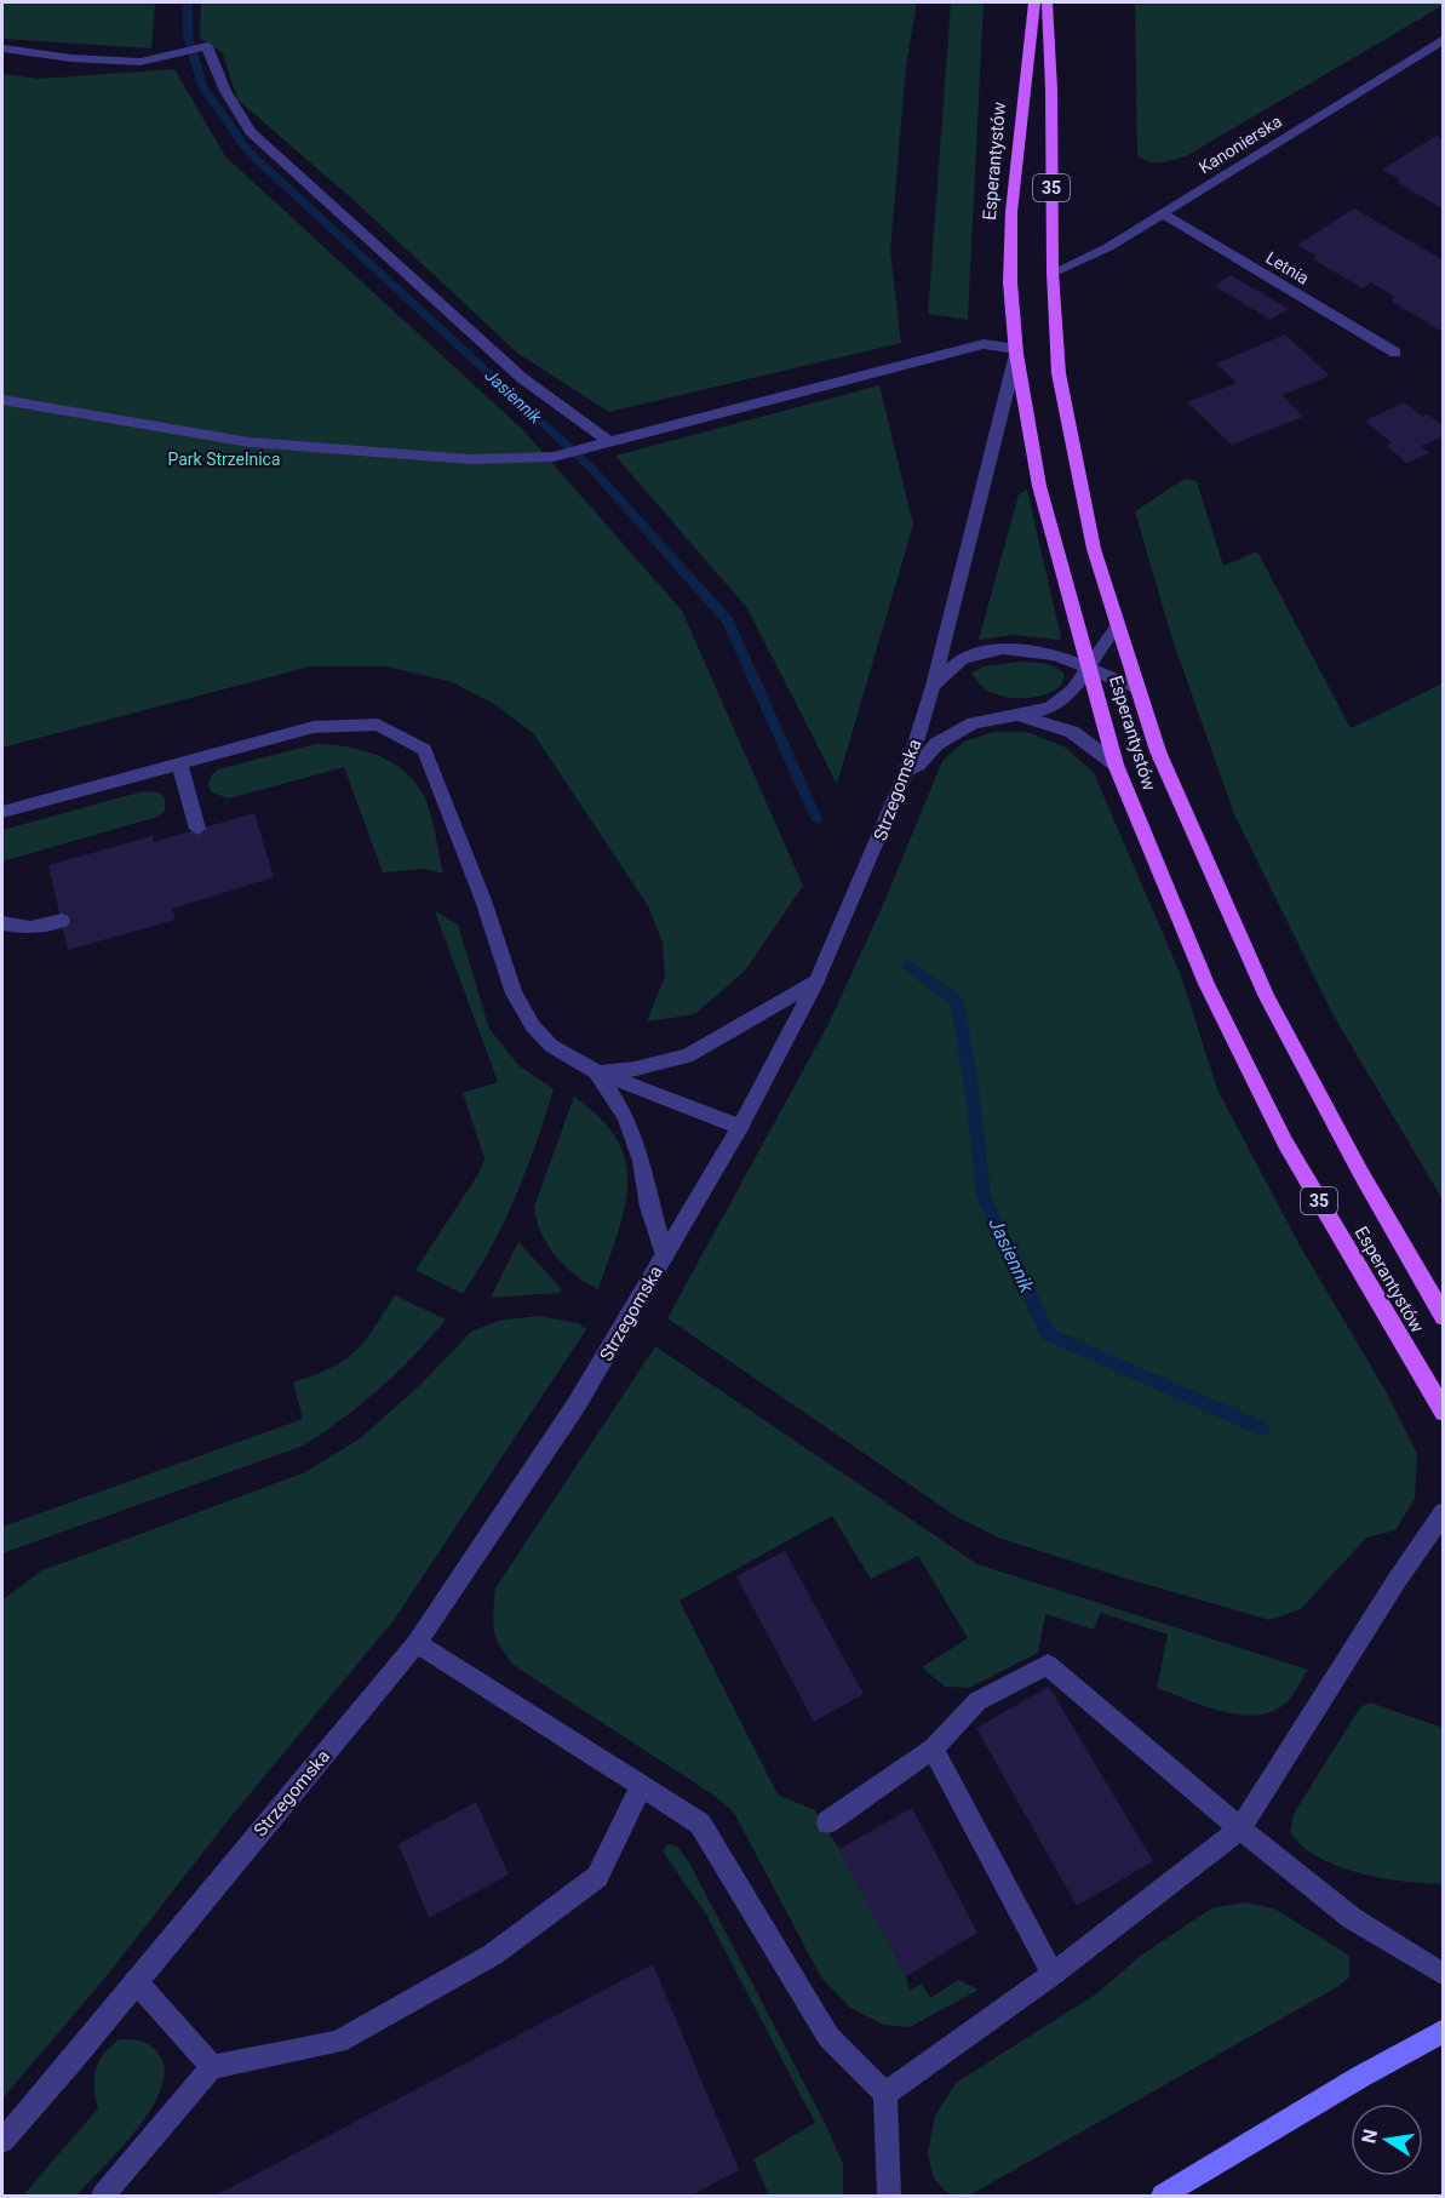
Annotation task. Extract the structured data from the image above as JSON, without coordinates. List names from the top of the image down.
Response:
{
  "streets": {
    "main road": ["Esperantystów", "35"],
    "street": ["Kanonierska", "Letnia", "Strzegomska"]
  },
  "crossings": [
    ["Kanonierska", "Esperantystów"],
    ["Kanonierska", "Letnia"],
    ["Esperantystów", "Strzegomska"]
  ],
  "water": ["Jasiennik"],
  "parks": ["Park Strzelnica"],
  "north": "left"
}
